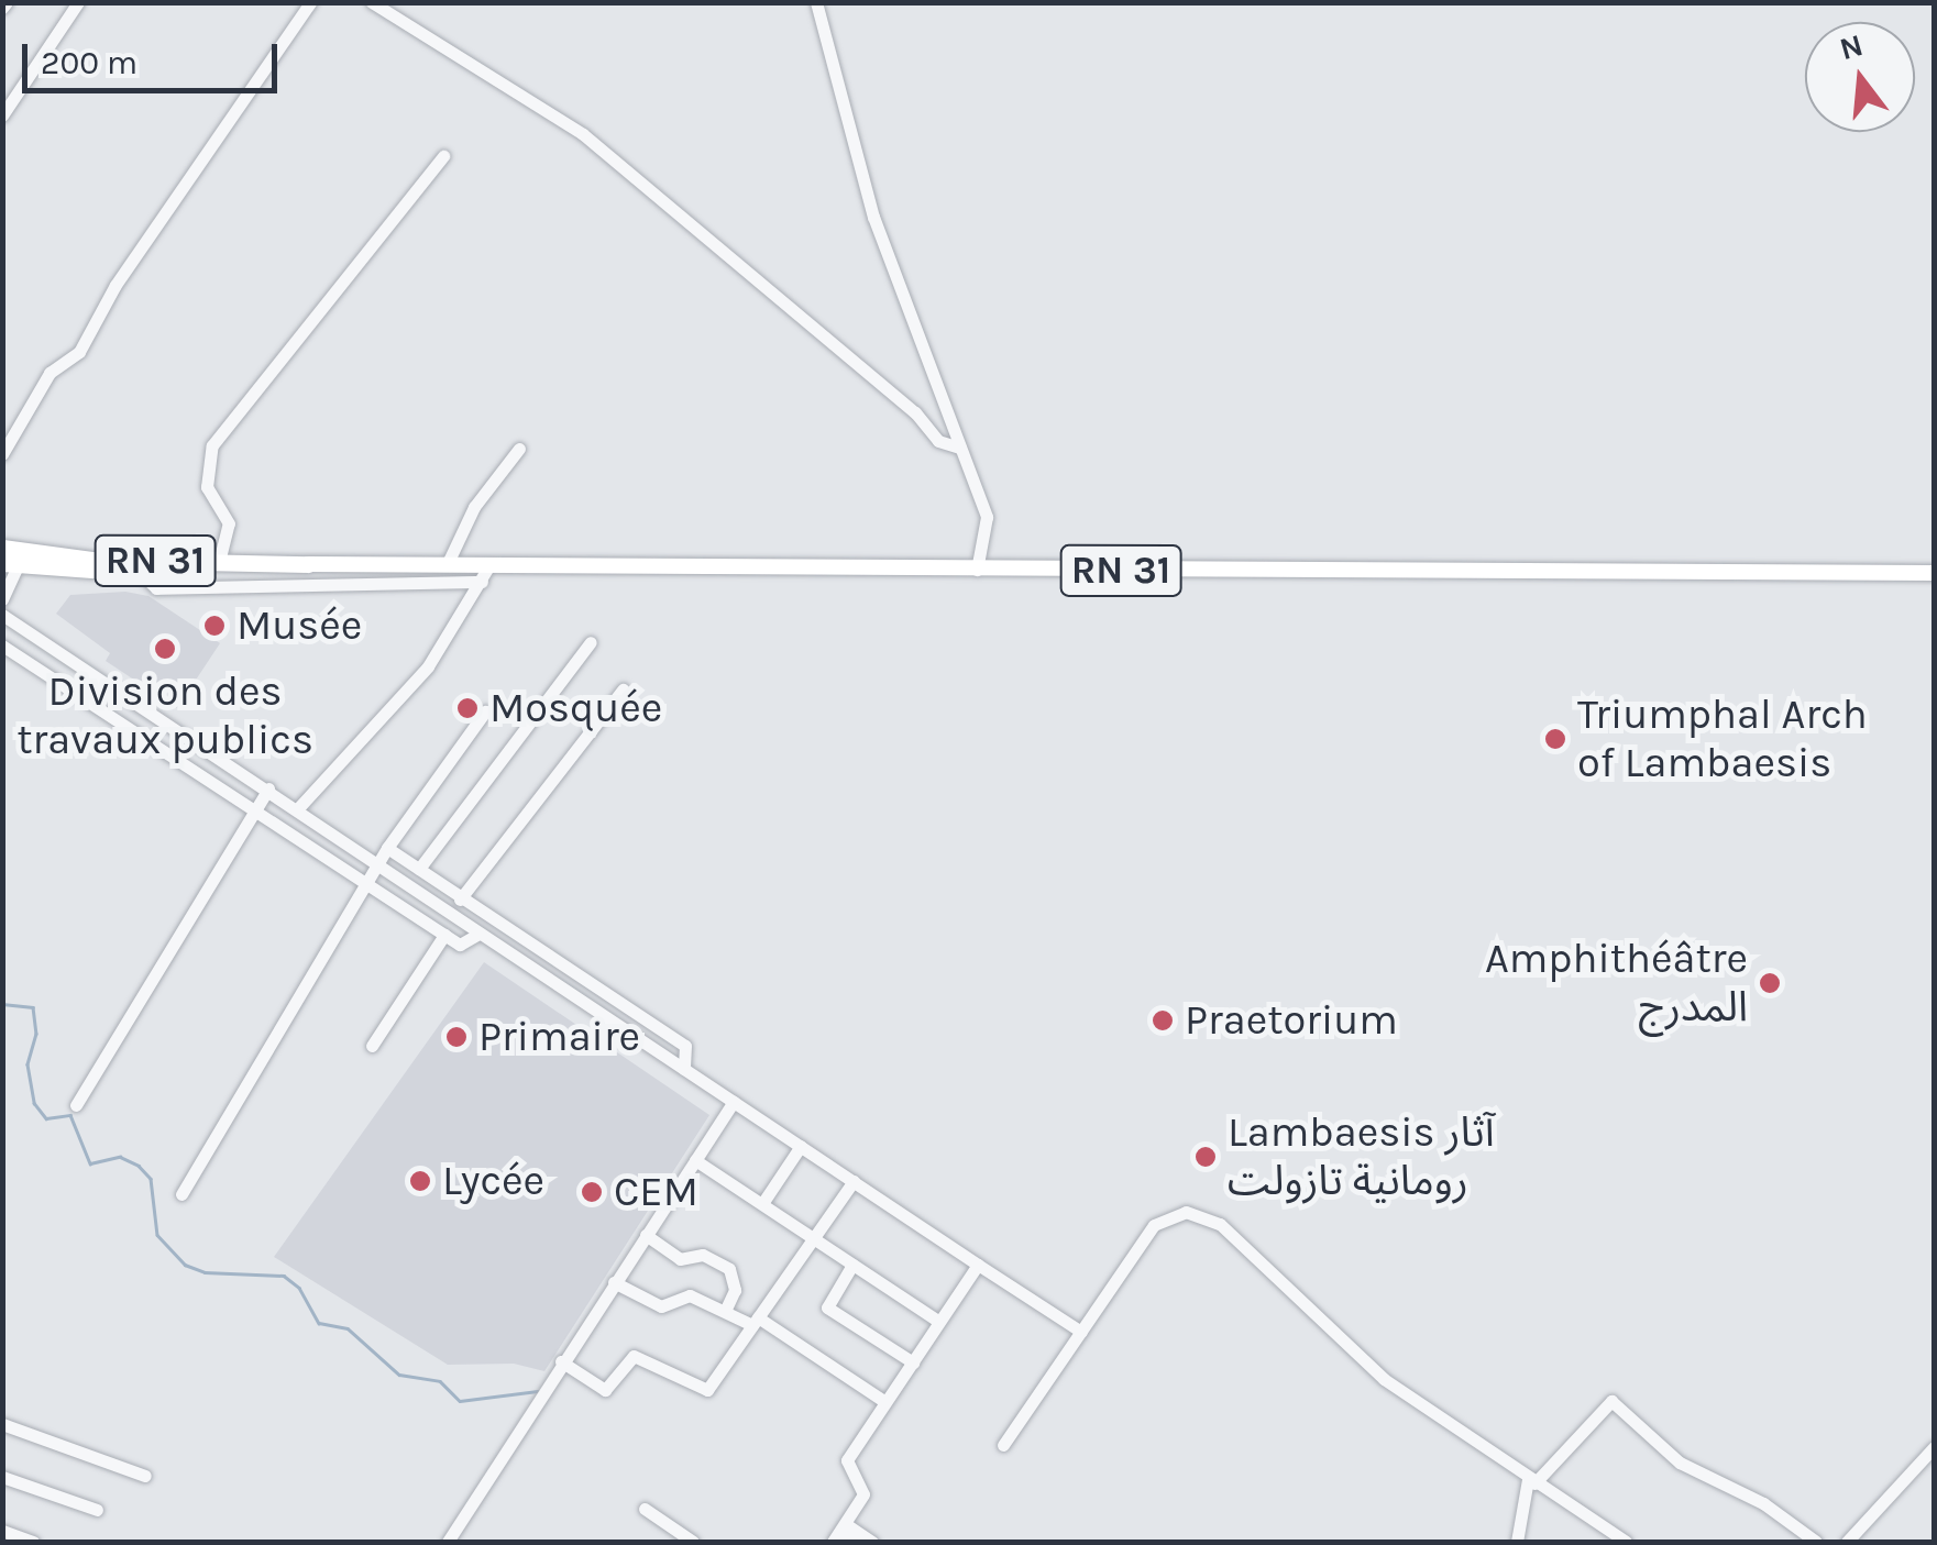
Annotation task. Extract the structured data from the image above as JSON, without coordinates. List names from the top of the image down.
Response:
{
  "streets": {
    "highway": ["RN 31"]
  },
  "places": [
    "Musée",
    "Division des travaux publics",
    "Mosquée",
    "Triumphal Arch of Lambaesis",
    "Amphithéâtre المدرج",
    "Praetorium",
    "Primaire",
    "Lambaesis آثار رومانية تازولت",
    "Lycée",
    "CEM"
  ],
  "scale_bar": "200 m",
  "north": "top"
}
